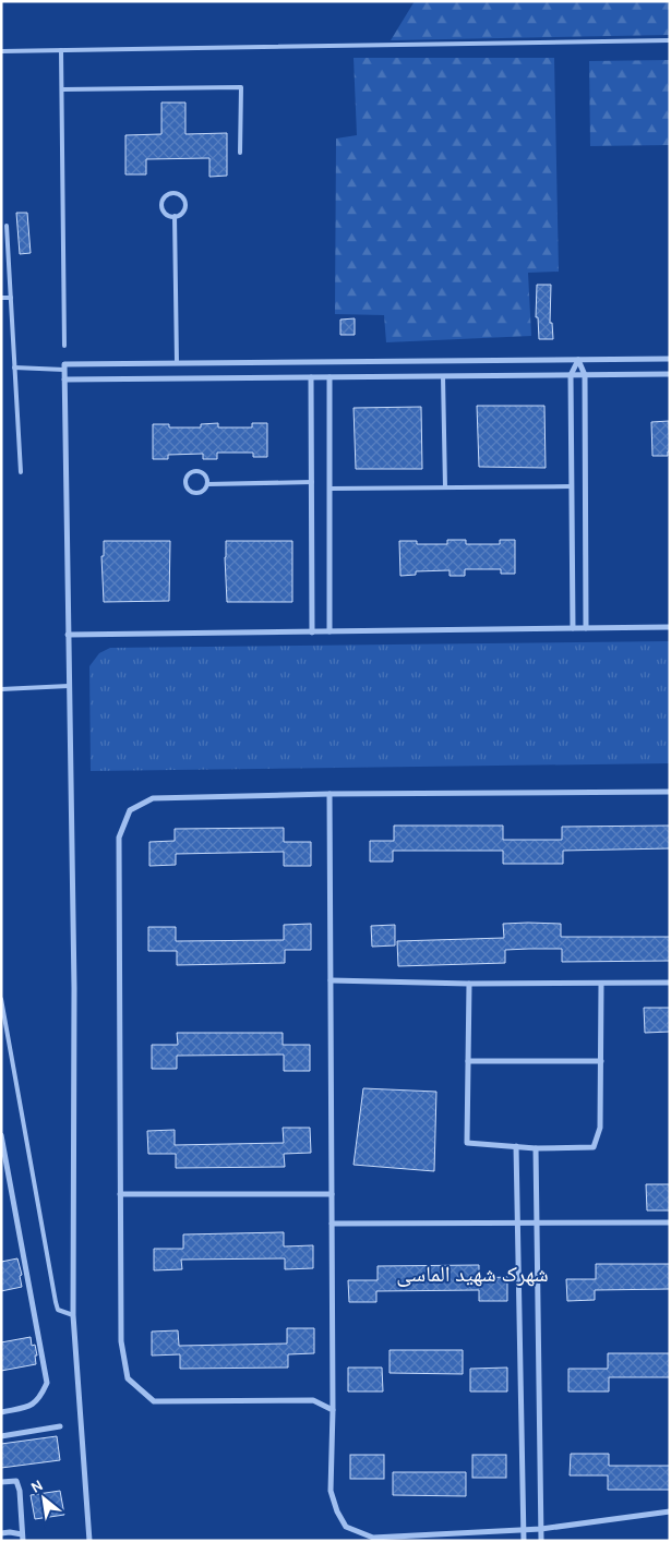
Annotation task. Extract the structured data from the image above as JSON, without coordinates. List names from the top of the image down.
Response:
{
  "districts": ["شهرک شهید الماسی"],
  "north": "top left"
}
